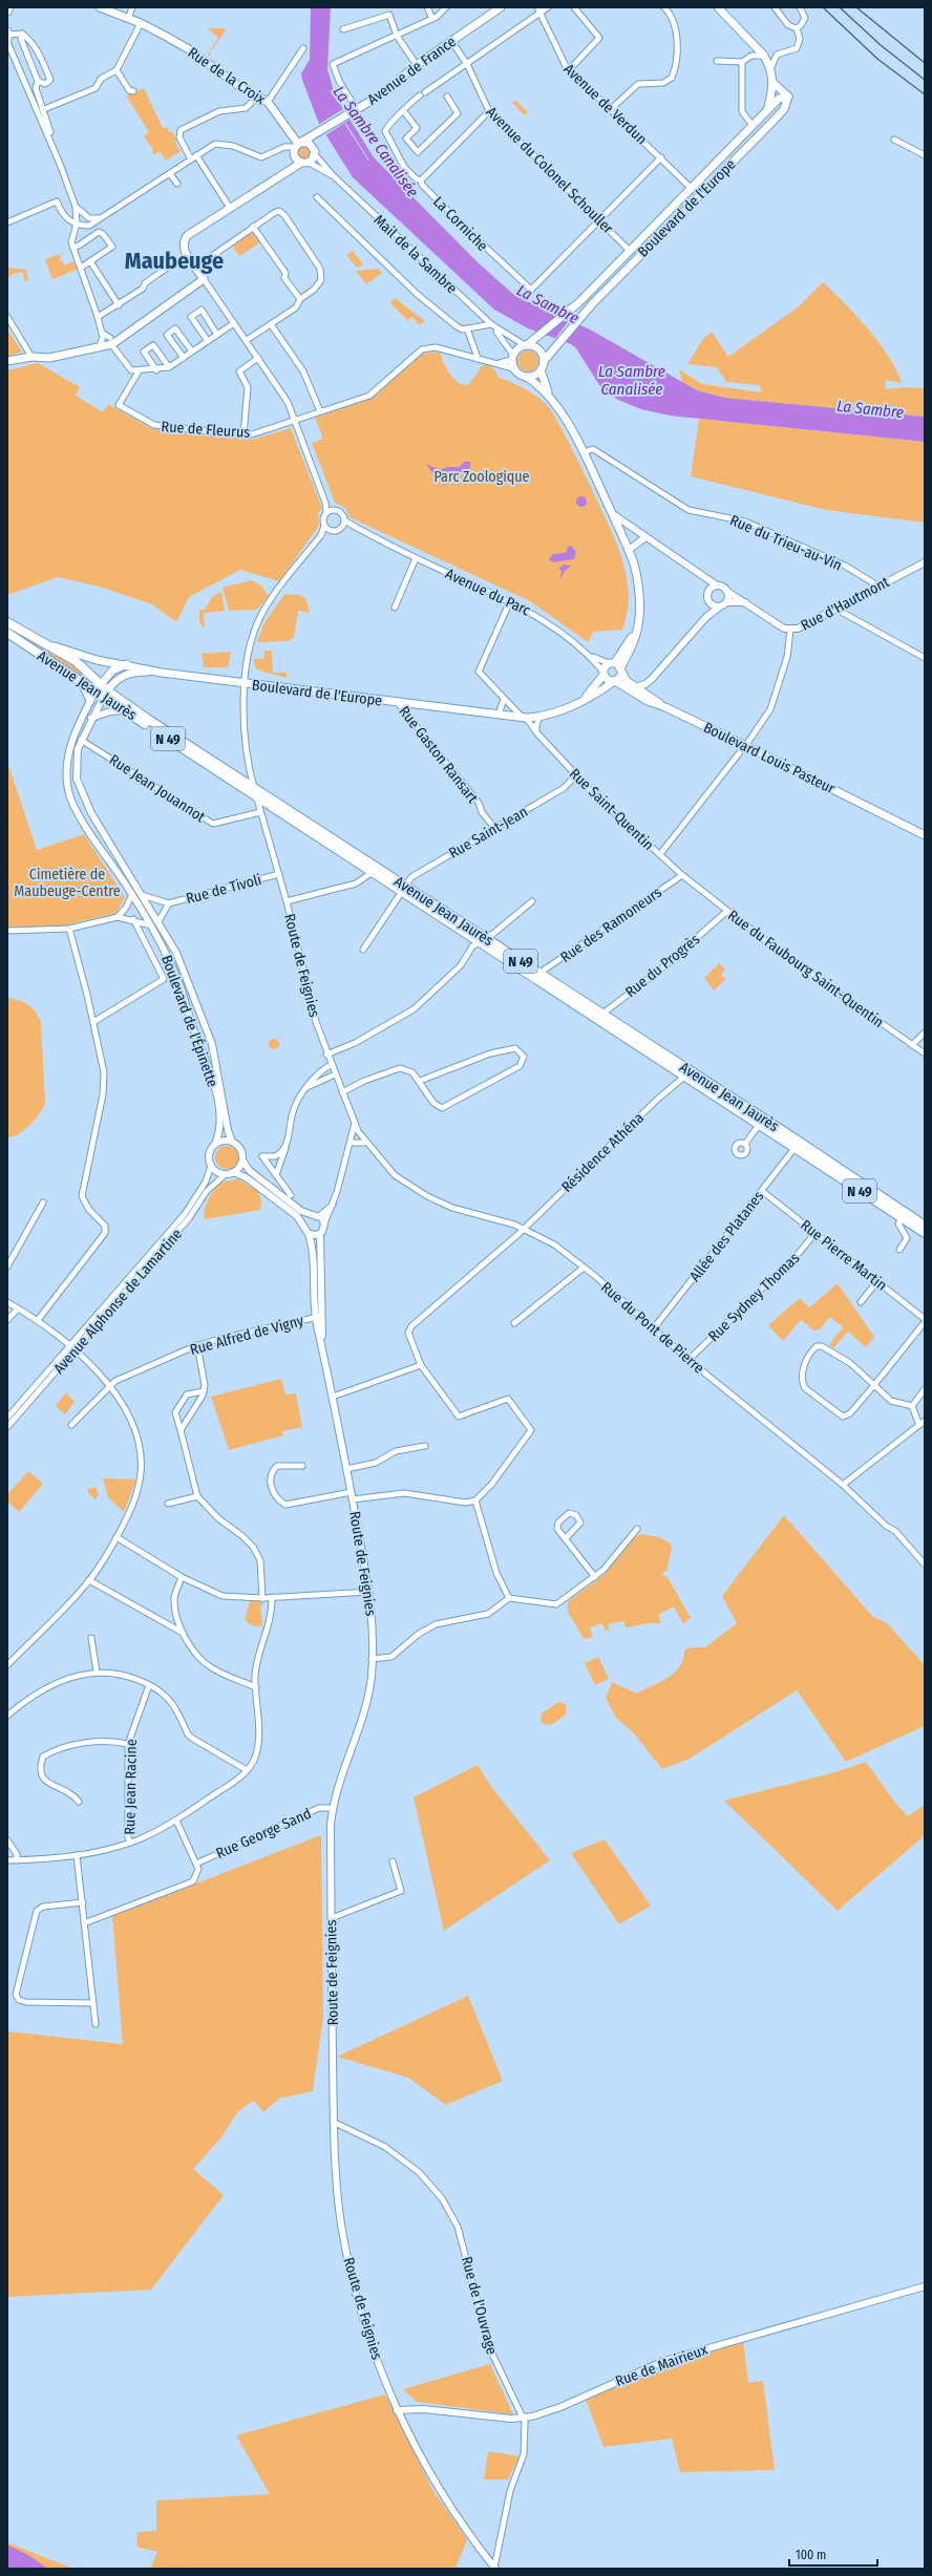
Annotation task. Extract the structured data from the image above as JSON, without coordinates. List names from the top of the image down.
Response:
{
  "streets": {
    "main road": [
      "Avenue de France",
      "Rue de la Croix",
      "Boulevard de l'Europe",
      "Avenue Jean Jaurès",
      "N 49",
      "Boulevard Louis Pasteur"
    ],
    "street": [
      "Avenue de Verdun",
      "Avenue du Colonel Schouller",
      "La Corniche",
      "Mail de la Sambre",
      "Rue de Fleurus",
      "Rue du Trieu-au-Vin",
      "Avenue du Parc",
      "Rue d'Hautmont",
      "Rue Gaston Ransart",
      "Rue Jean Jouannot",
      "Rue Saint-Quentin",
      "Rue Saint-Jean",
      "Rue de Tivoli",
      "Rue des Ramoneurs",
      "Route de Feignies",
      "Rue du Progrès",
      "Rue du Faubourg Saint-Quentin",
      "Boulevard de l'Épinette",
      "Résidence Athéna",
      "Allée des Platanes",
      "Rue Pierre Martin",
      "Rue Sydney Thomas",
      "Avenue Alphonse de Lamartine",
      "Rue du Pont de Pierre",
      "Rue Alfred de Vigny",
      "Rue Jean Racine",
      "Rue George Sand",
      "Rue de l'Ouvrage",
      "Rue de Mairieux"
    ]
  },
  "crossings": [
    ["Avenue de France", "Rue de la Croix"],
    ["Avenue de France", "Avenue du Colonel Schouller"],
    ["Rue de la Croix", "Mail de la Sambre"],
    ["Avenue du Colonel Schouller", "La Corniche"],
    ["Boulevard de l'Europe", "Mail de la Sambre"],
    ["Boulevard de l'Europe", "Rue de Fleurus"],
    ["Boulevard de l'Europe", "Avenue du Parc"],
    ["Boulevard de l'Europe", "Avenue Jean Jaurès"],
    ["Boulevard de l'Europe", "Rue Gaston Ransart"],
    ["Boulevard de l'Europe", "Boulevard Louis Pasteur"],
    ["Boulevard de l'Europe", "Rue Saint-Quentin"],
    ["Boulevard de l'Europe", "Route de Feignies"],
    ["Mail de la Sambre", "Rue de Fleurus"],
    ["Rue du Trieu-au-Vin", "Rue d'Hautmont"],
    ["Avenue du Parc", "Boulevard Louis Pasteur"],
    ["Avenue du Parc", "Rue Saint-Quentin"],
    ["Avenue du Parc", "Route de Feignies"],
    ["Avenue Jean Jaurès", "Rue Saint-Jean"],
    ["Avenue Jean Jaurès", "Rue des Ramoneurs"],
    ["Avenue Jean Jaurès", "Route de Feignies"],
    ["Avenue Jean Jaurès", "Rue du Progrès"],
    ["Avenue Jean Jaurès", "Boulevard de l'Épinette"],
    ["Avenue Jean Jaurès", "Résidence Athéna"],
    ["Avenue Jean Jaurès", "Allée des Platanes"],
    ["Rue Gaston Ransart", "Rue Saint-Jean"],
    ["Rue Jean Jouannot", "Route de Feignies"],
    ["Rue Jean Jouannot", "Boulevard de l'Épinette"],
    ["Rue Saint-Quentin", "Rue Saint-Jean"],
    ["Rue Saint-Quentin", "Rue des Ramoneurs"],
    ["Rue Saint-Quentin", "Rue du Faubourg Saint-Quentin"],
    ["Rue de Tivoli", "Route de Feignies"],
    ["Rue de Tivoli", "Boulevard de l'Épinette"],
    ["Route de Feignies", "Rue du Pont de Pierre"],
    ["Route de Feignies", "Rue Alfred de Vigny"],
    ["Route de Feignies", "Rue George Sand"],
    ["Route de Feignies", "Rue de l'Ouvrage"],
    ["Route de Feignies", "Rue de Mairieux"],
    ["Rue du Progrès", "Rue du Faubourg Saint-Quentin"],
    ["Boulevard de l'Épinette", "Avenue Alphonse de Lamartine"],
    ["Résidence Athéna", "Rue du Pont de Pierre"],
    ["Allée des Platanes", "Rue Pierre Martin"],
    ["Allée des Platanes", "Rue du Pont de Pierre"],
    ["Rue Pierre Martin", "Rue Sydney Thomas"],
    ["Rue Sydney Thomas", "Rue du Pont de Pierre"],
    ["Rue de l'Ouvrage", "Rue de Mairieux"]
  ],
  "districts": ["Maubeuge"],
  "water": ["La Sambre Canalisée", "La Sambre"],
  "parks": ["Parc Zoologique", "Cimetière de Maubeuge-Centre"],
  "scale_bar": "100 m"
}
